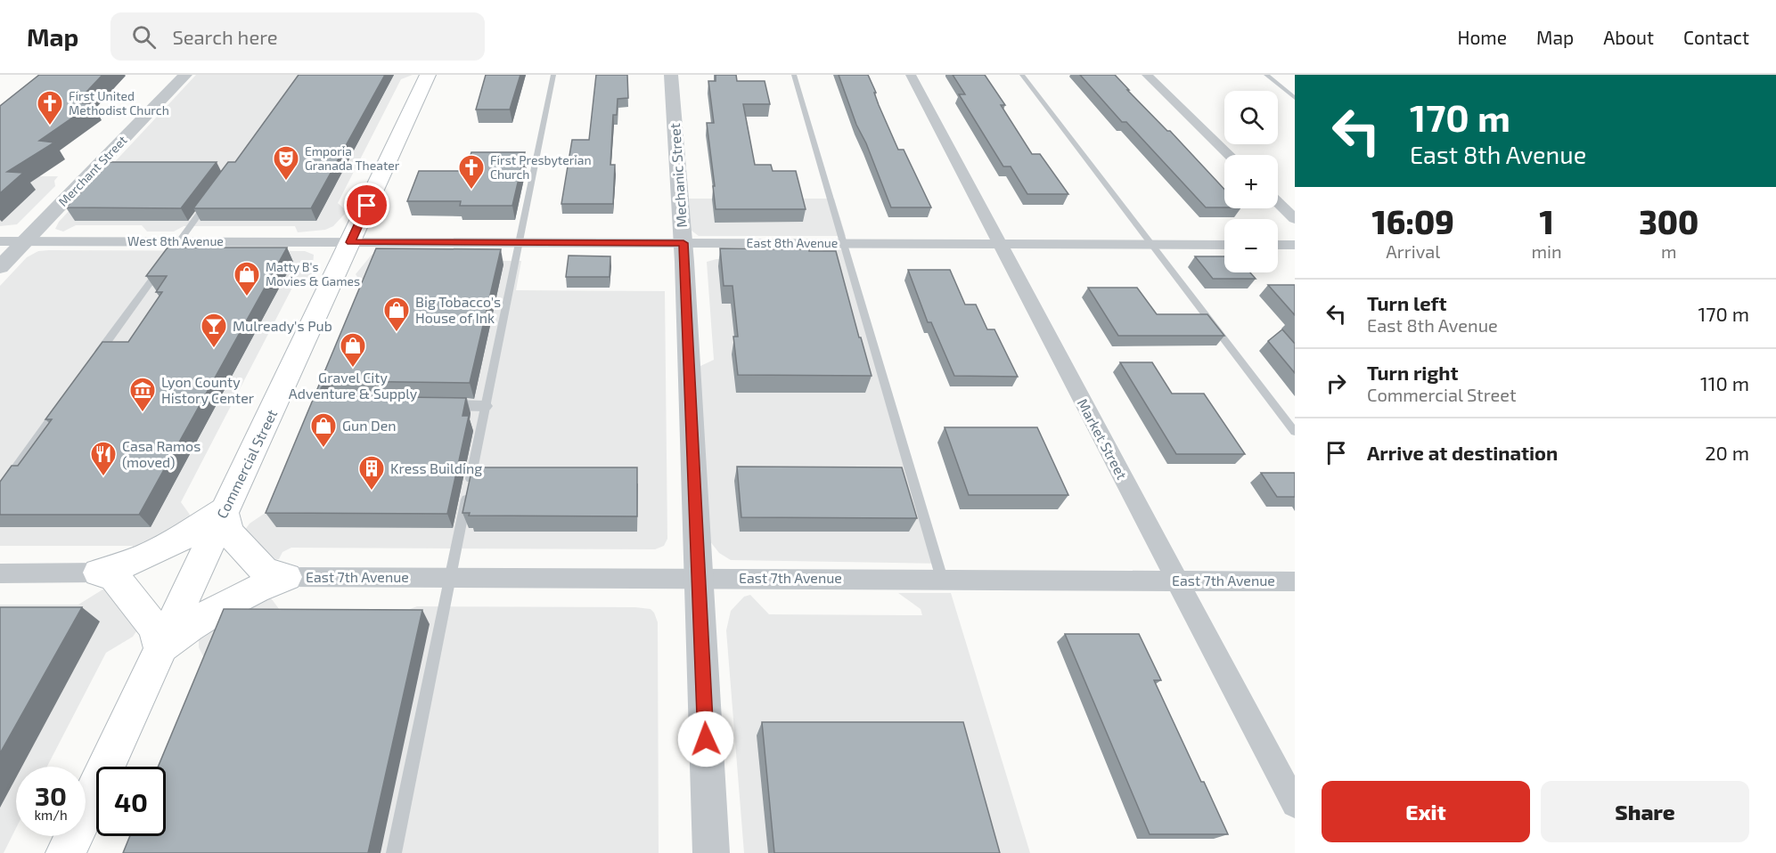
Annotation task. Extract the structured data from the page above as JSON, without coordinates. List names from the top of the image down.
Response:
{
  "streets": {
    "main road": ["Commercial Street"],
    "street": [
      "Merchant Street",
      "Mechanic Street",
      "West 8th Avenue",
      "East 8th Avenue",
      "Market Street",
      "East 7th Avenue"
    ]
  },
  "crossings": [
    ["Merchant Street", "West 8th Avenue"],
    ["Mechanic Street", "East 8th Avenue"],
    ["Mechanic Street", "East 7th Avenue"],
    ["West 8th Avenue", "East 8th Avenue"],
    ["West 8th Avenue", "Commercial Street"],
    ["East 8th Avenue", "Market Street"],
    ["East 8th Avenue", "Commercial Street"],
    ["Market Street", "East 7th Avenue"]
  ],
  "places": {
    "church": ["First United Methodist Church", "First Presbyterian Church"],
    "theatre": ["Emporia Granada Theater"],
    "shop": [
      "Matty B's Movies & Games",
      "Big Tobacco's House of Ink",
      "Gravel City Adventure & Supply",
      "Gun Den"
    ],
    "bar": ["Mulready's Pub"],
    "museum": ["Lyon County History Center"],
    "restaurant": ["Casa Ramos (moved)"],
    "building": ["Kress Building"]
  },
  "page": {
    "header": "Map",
    "search": "Search here",
    "nav": [
      "Home",
      "Map",
      "About",
      "Contact"
    ],
    "turn": ["170 m", "East 8th Avenue"],
    "map_buttons": ["+", "−"],
    "eta": [
      "16:09",
      "Arrival",
      "1",
      "min",
      "300",
      "m"
    ],
    "list": [
      {
        "name": "Turn left",
        "note": "East 8th Avenue",
        "value": "170 m"
      },
      {
        "name": "Turn right",
        "note": "Commercial Street",
        "value": "110 m"
      },
      {
        "name": "Arrive at destination",
        "value": "20 m"
      }
    ],
    "speed": "30 km/h",
    "limit": "40",
    "buttons": ["Exit", "Share"]
  }
}
